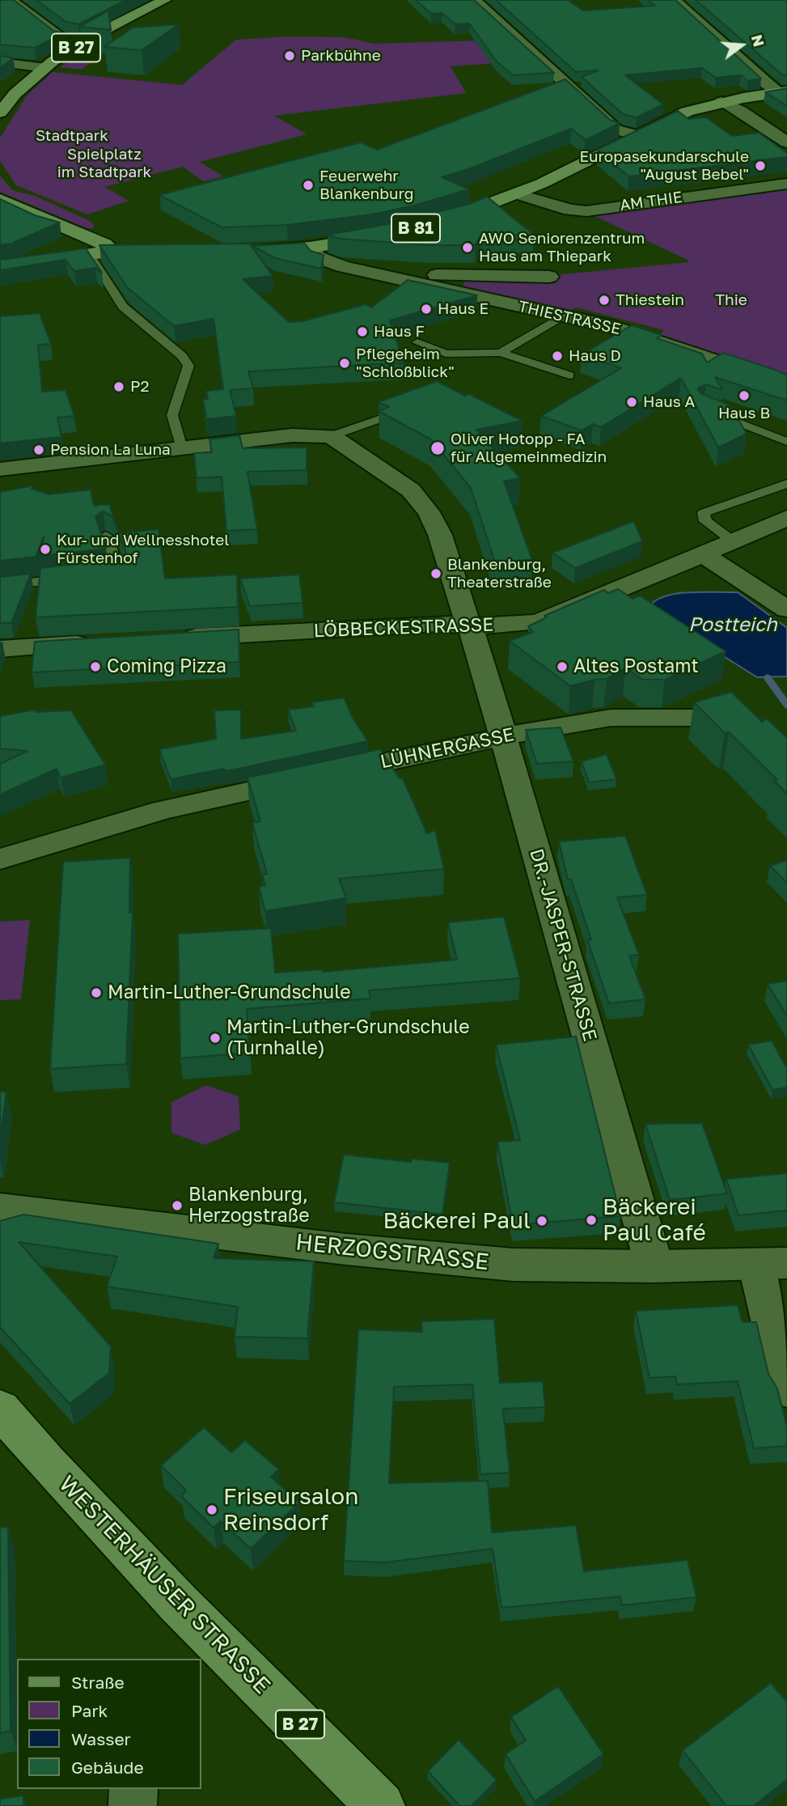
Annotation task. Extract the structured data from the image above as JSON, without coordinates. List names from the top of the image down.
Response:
{
  "streets": {
    "main road": ["B 27", "B 81", "WESTERHÄUSER STRASSE"],
    "street": [
      "AM THIE",
      "THIESTRASSE",
      "LÖBBECKESTRASSE",
      "LÜHNERGASSE",
      "DR.-JASPER-STRASSE",
      "HERZOGSTRASSE"
    ]
  },
  "crossings": [
    ["AM THIE", "B 81"],
    ["B 81", "THIESTRASSE"],
    ["LÖBBECKESTRASSE", "DR.-JASPER-STRASSE"],
    ["LÜHNERGASSE", "DR.-JASPER-STRASSE"],
    ["DR.-JASPER-STRASSE", "HERZOGSTRASSE"]
  ],
  "water": ["Postteich"],
  "parks": ["Stadtpark", "Spielplatz im Stadtpark", "Thie"],
  "places": [
    "Parkbühne",
    "Europasekundarschule \"August Bebel\"",
    "Feuerwehr Blankenburg",
    "AWO Seniorenzentrum Haus am Thiepark",
    "Thiestein",
    "Haus E",
    "Haus F",
    "Haus D",
    "Pflegeheim \"Schloßblick\"",
    "P2",
    "Haus B",
    "Haus A",
    "Oliver Hotopp - FA für Allgemeinmedizin",
    "Pension La Luna",
    "Kur- und Wellnesshotel Fürstenhof",
    "Blankenburg, Theaterstraße",
    "Coming Pizza",
    "Altes Postamt",
    "Martin-Luther-Grundschule",
    "Martin-Luther-Grundschule (Turnhalle)",
    "Blankenburg, Herzogstraße",
    "Bäckerei Paul Café",
    "Bäckerei Paul",
    "Friseursalon Reinsdorf"
  ],
  "legend": [
    "Straße",
    "Park",
    "Wasser",
    "Gebäude"
  ],
  "north": "right"
}
